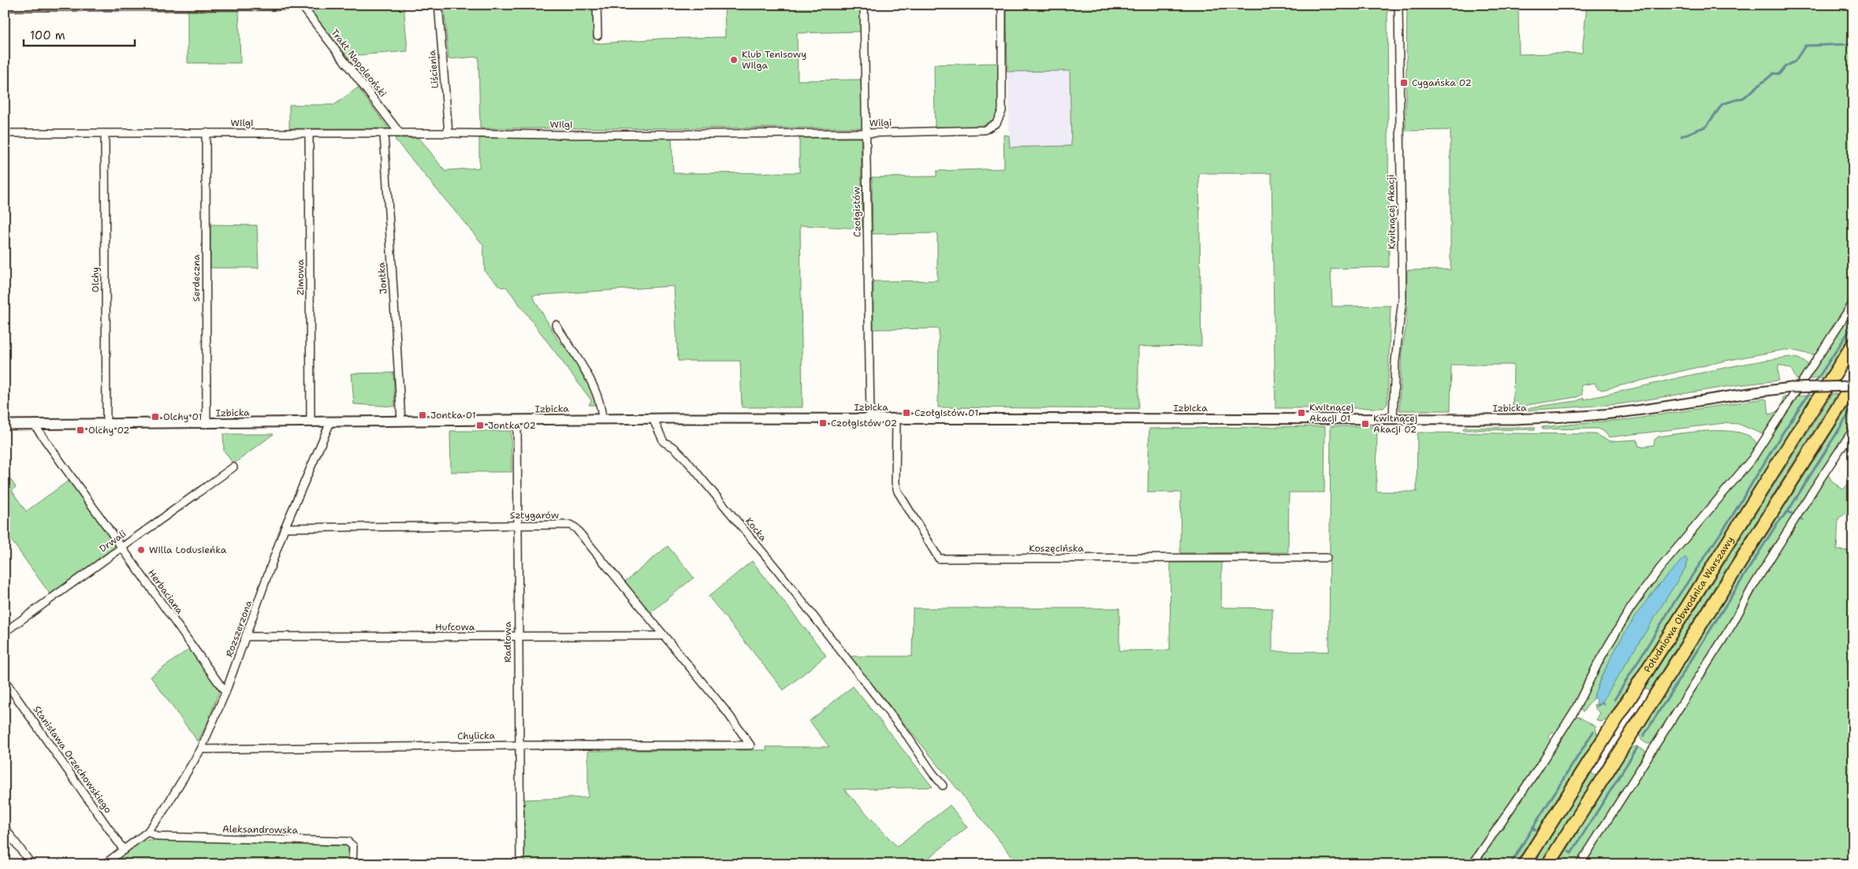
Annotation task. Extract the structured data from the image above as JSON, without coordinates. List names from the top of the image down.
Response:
{
  "streets": {
    "highway": ["Południowa Obwodnica Warszawy"],
    "street": [
      "Trakt Napoleoński",
      "Liścienia",
      "Wilgi",
      "Czołgistów",
      "Kwitnącej Akacji",
      "Zimowa",
      "Serdeczna",
      "Jontka",
      "Olchy",
      "Izbicka",
      "Sztygarów",
      "Kocka",
      "Drwali",
      "Koszęcińska",
      "Herbaciana",
      "Hufcowa",
      "Rozszerzona",
      "Radłowa",
      "Chylicka",
      "Stanisława Orzechowskiego",
      "Aleksandrowska"
    ]
  },
  "crossings": [
    ["Trakt Napoleoński", "Wilgi"],
    ["Liścienia", "Wilgi"],
    ["Wilgi", "Czołgistów"],
    ["Wilgi", "Zimowa"],
    ["Wilgi", "Serdeczna"],
    ["Wilgi", "Jontka"],
    ["Wilgi", "Olchy"],
    ["Czołgistów", "Izbicka"],
    ["Kwitnącej Akacji", "Izbicka"],
    ["Zimowa", "Izbicka"],
    ["Serdeczna", "Izbicka"],
    ["Jontka", "Izbicka"],
    ["Olchy", "Izbicka"],
    ["Izbicka", "Kocka"],
    ["Izbicka", "Koszęcińska"],
    ["Izbicka", "Herbaciana"],
    ["Izbicka", "Południowa Obwodnica Warszawy"],
    ["Izbicka", "Rozszerzona"],
    ["Izbicka", "Radłowa"],
    ["Sztygarów", "Hufcowa"],
    ["Sztygarów", "Rozszerzona"],
    ["Sztygarów", "Radłowa"],
    ["Sztygarów", "Chylicka"],
    ["Drwali", "Herbaciana"],
    ["Herbaciana", "Rozszerzona"],
    ["Hufcowa", "Rozszerzona"],
    ["Hufcowa", "Radłowa"],
    ["Rozszerzona", "Chylicka"],
    ["Rozszerzona", "Stanisława Orzechowskiego"],
    ["Rozszerzona", "Aleksandrowska"],
    ["Radłowa", "Chylicka"]
  ],
  "places": {
    "other": ["Klub Tenisowy Wilga", "Willa Lodusieńka"],
    "transit": [
      "Cygańska 02",
      "Czołgistów 01",
      "Kwitnącej Akacji 01",
      "Jontka 01",
      "Olchy 01",
      "Czołgistów 02",
      "Kwitnącej Akacji 02",
      "Jontka 02",
      "Olchy 02"
    ]
  },
  "scale_bar": "100 m"
}
